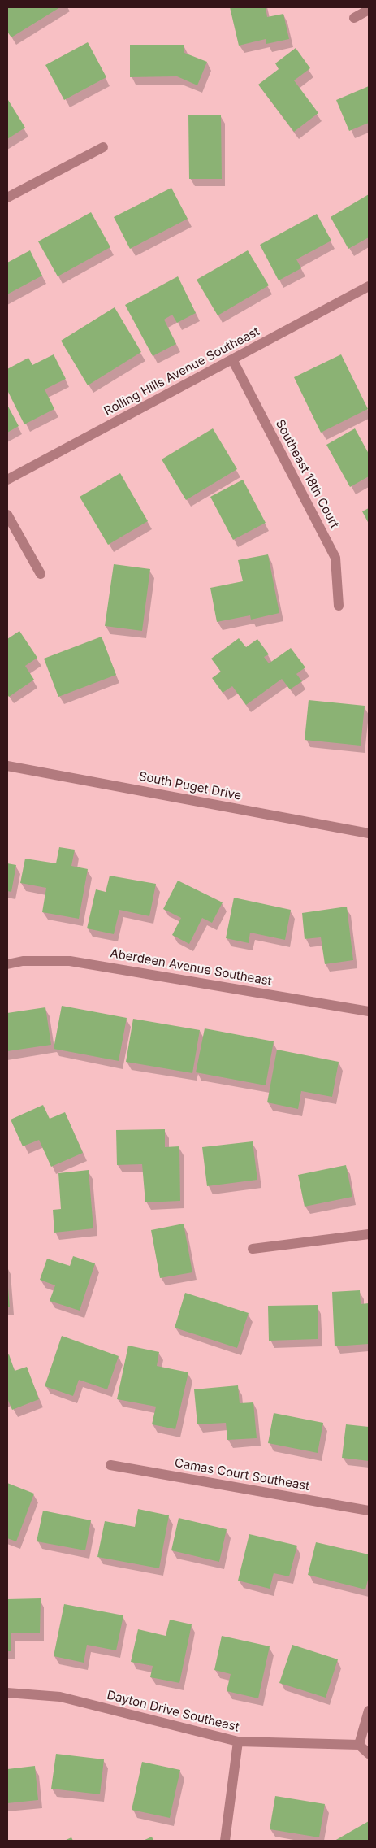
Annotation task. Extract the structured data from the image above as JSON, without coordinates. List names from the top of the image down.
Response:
{
  "streets": {
    "street": [
      "Rolling Hills Avenue Southeast",
      "Southeast 18th Court",
      "South Puget Drive",
      "Aberdeen Avenue Southeast",
      "Camas Court Southeast",
      "Dayton Drive Southeast"
    ]
  },
  "crossings": [
    ["Rolling Hills Avenue Southeast", "Southeast 18th Court"]
  ]
}
